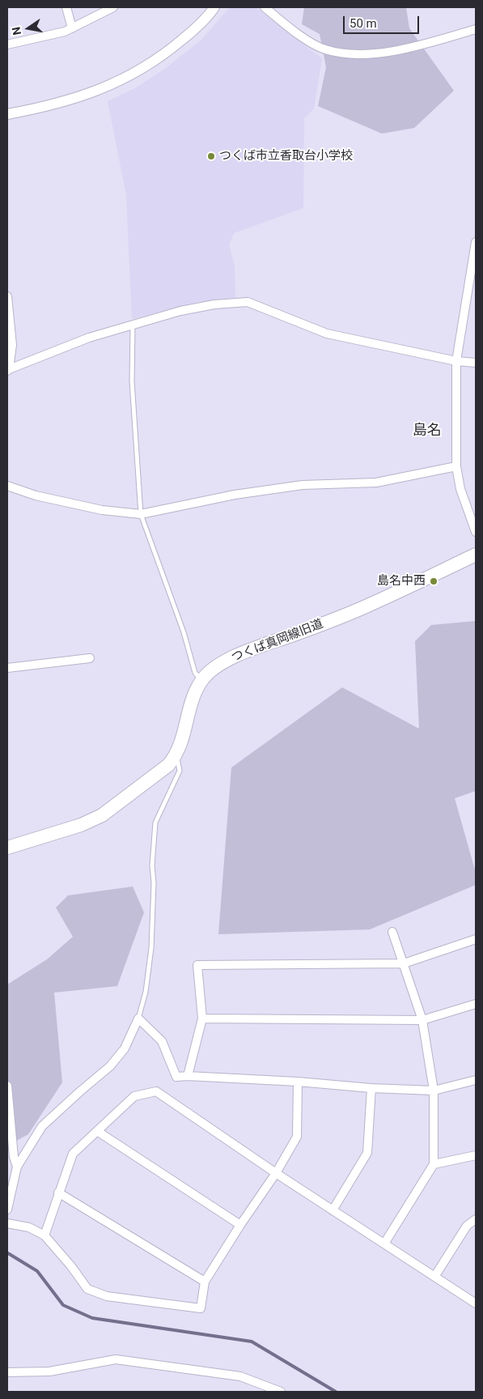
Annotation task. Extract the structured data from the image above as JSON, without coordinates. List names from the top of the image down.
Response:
{
  "streets": {
    "main road": ["つくば真岡線旧道"]
  },
  "districts": ["島名"],
  "places": ["つくば市立香取台小学校", "島名中西"],
  "scale_bar": "50 m",
  "north": "left"
}
